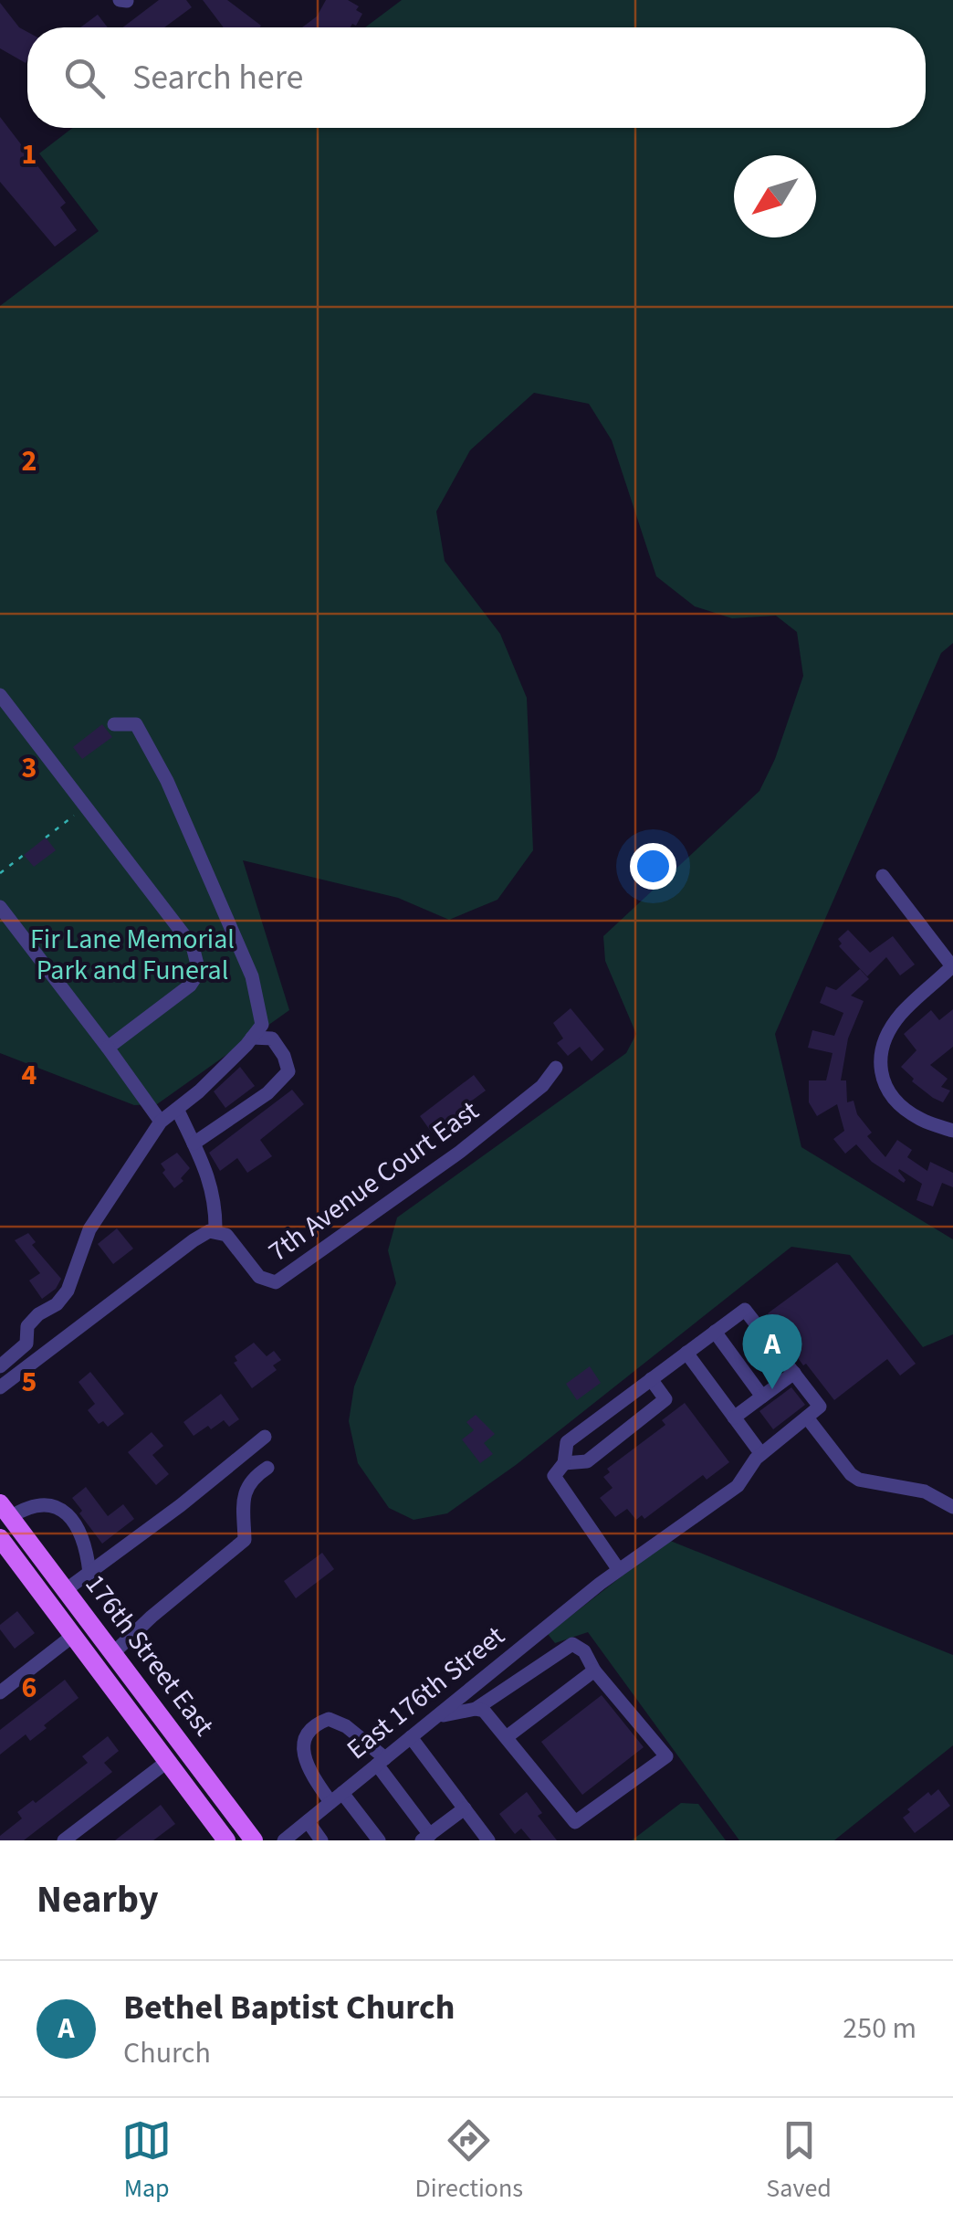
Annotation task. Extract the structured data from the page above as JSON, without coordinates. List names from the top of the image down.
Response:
{
  "streets": {
    "main road": ["176th Street East"],
    "street": ["7th Avenue Court East", "East 176th Street"]
  },
  "parks": ["Fir Lane Memorial Park and Funeral"],
  "north": "bottom left",
  "page": {
    "search": "Search here",
    "pins": "A",
    "heading": "Nearby",
    "list": [
      {
        "mark": "A",
        "name": "Bethel Baptist Church",
        "note": "Church",
        "value": "250 m"
      }
    ],
    "nav": ["Map", "Directions", "Saved"]
  },
  "grid": {
    "rows": [
      "1",
      "2",
      "3",
      "4",
      "5",
      "6"
    ]
  }
}
